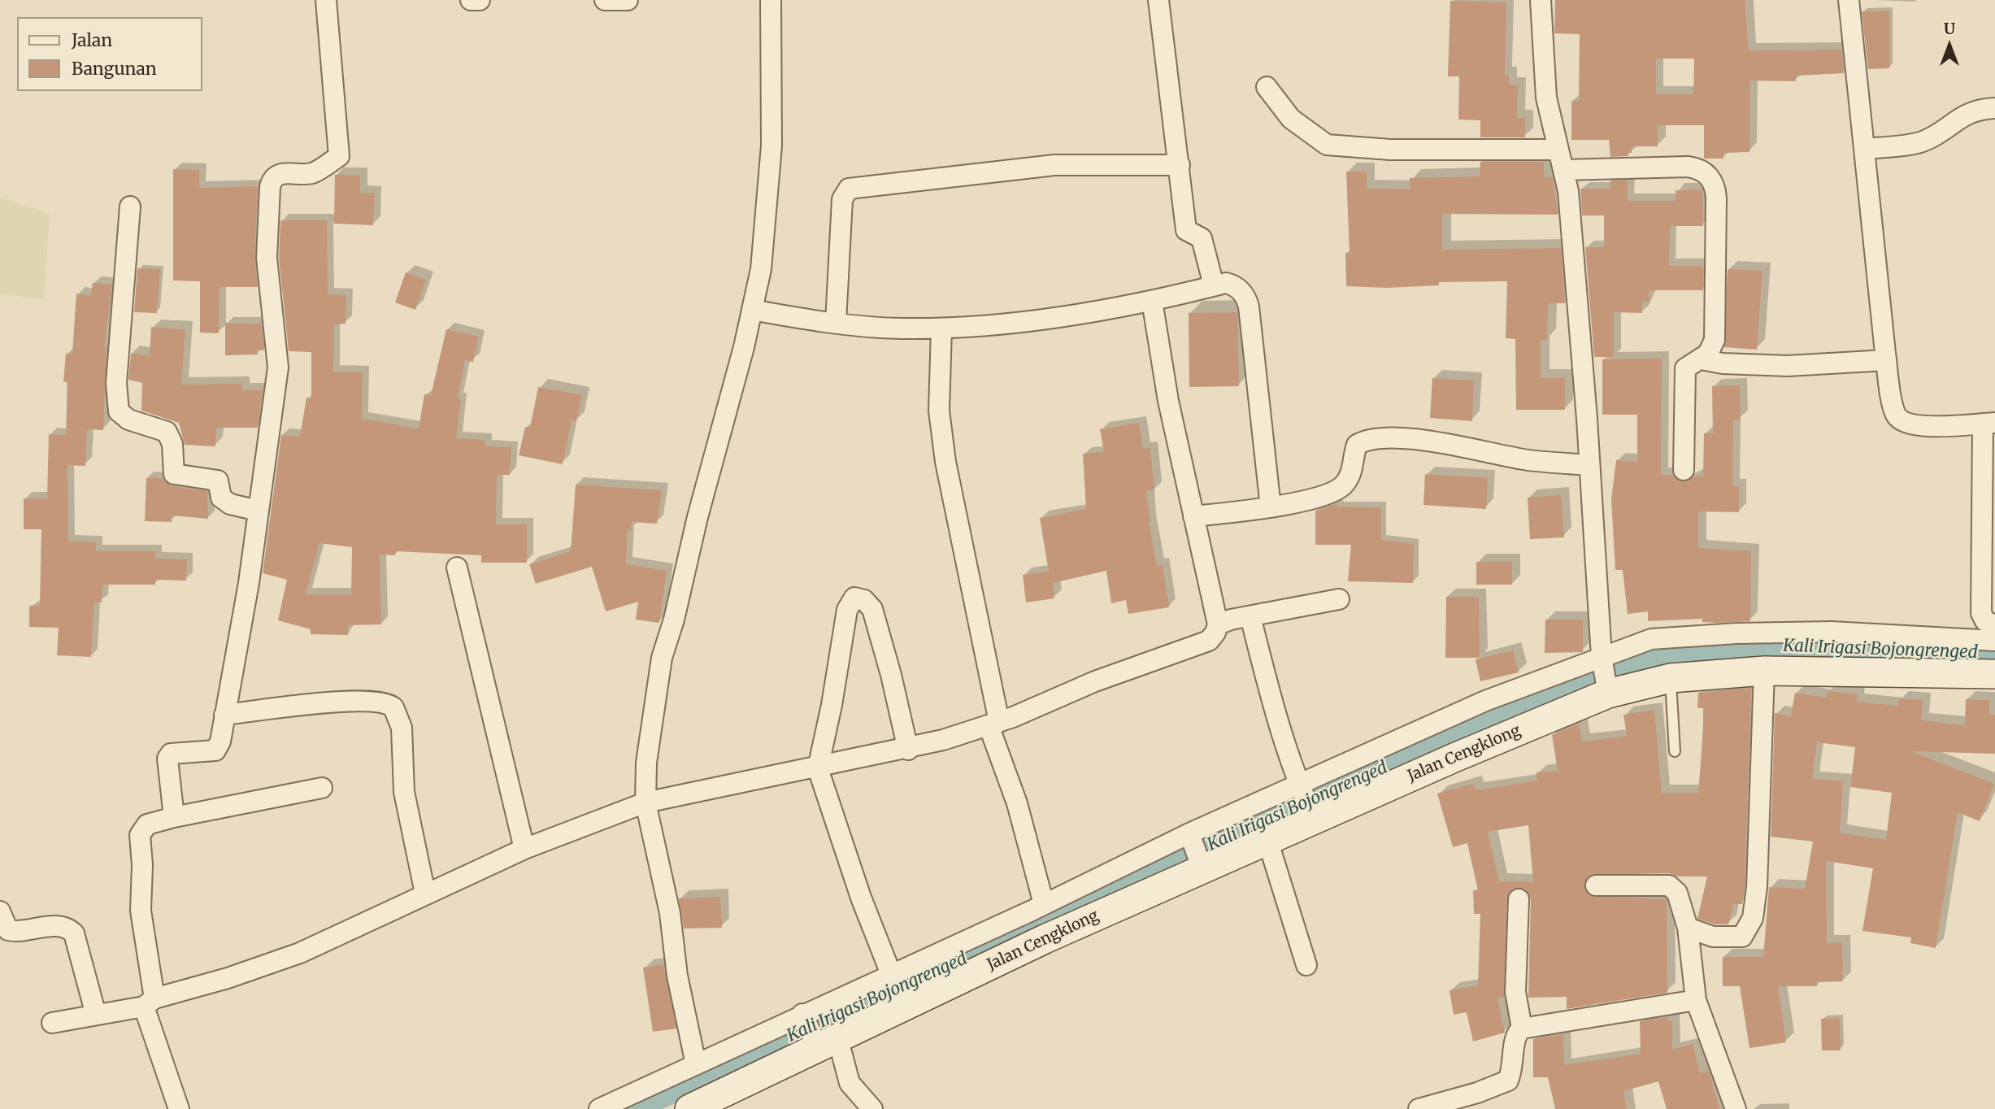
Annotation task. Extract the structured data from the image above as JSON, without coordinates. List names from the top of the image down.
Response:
{
  "streets": {
    "main road": ["Jalan Cengklong"]
  },
  "water": ["Kali Irigasi Bojongrenged"],
  "legend": ["Jalan", "Bangunan"],
  "north": "top"
}
